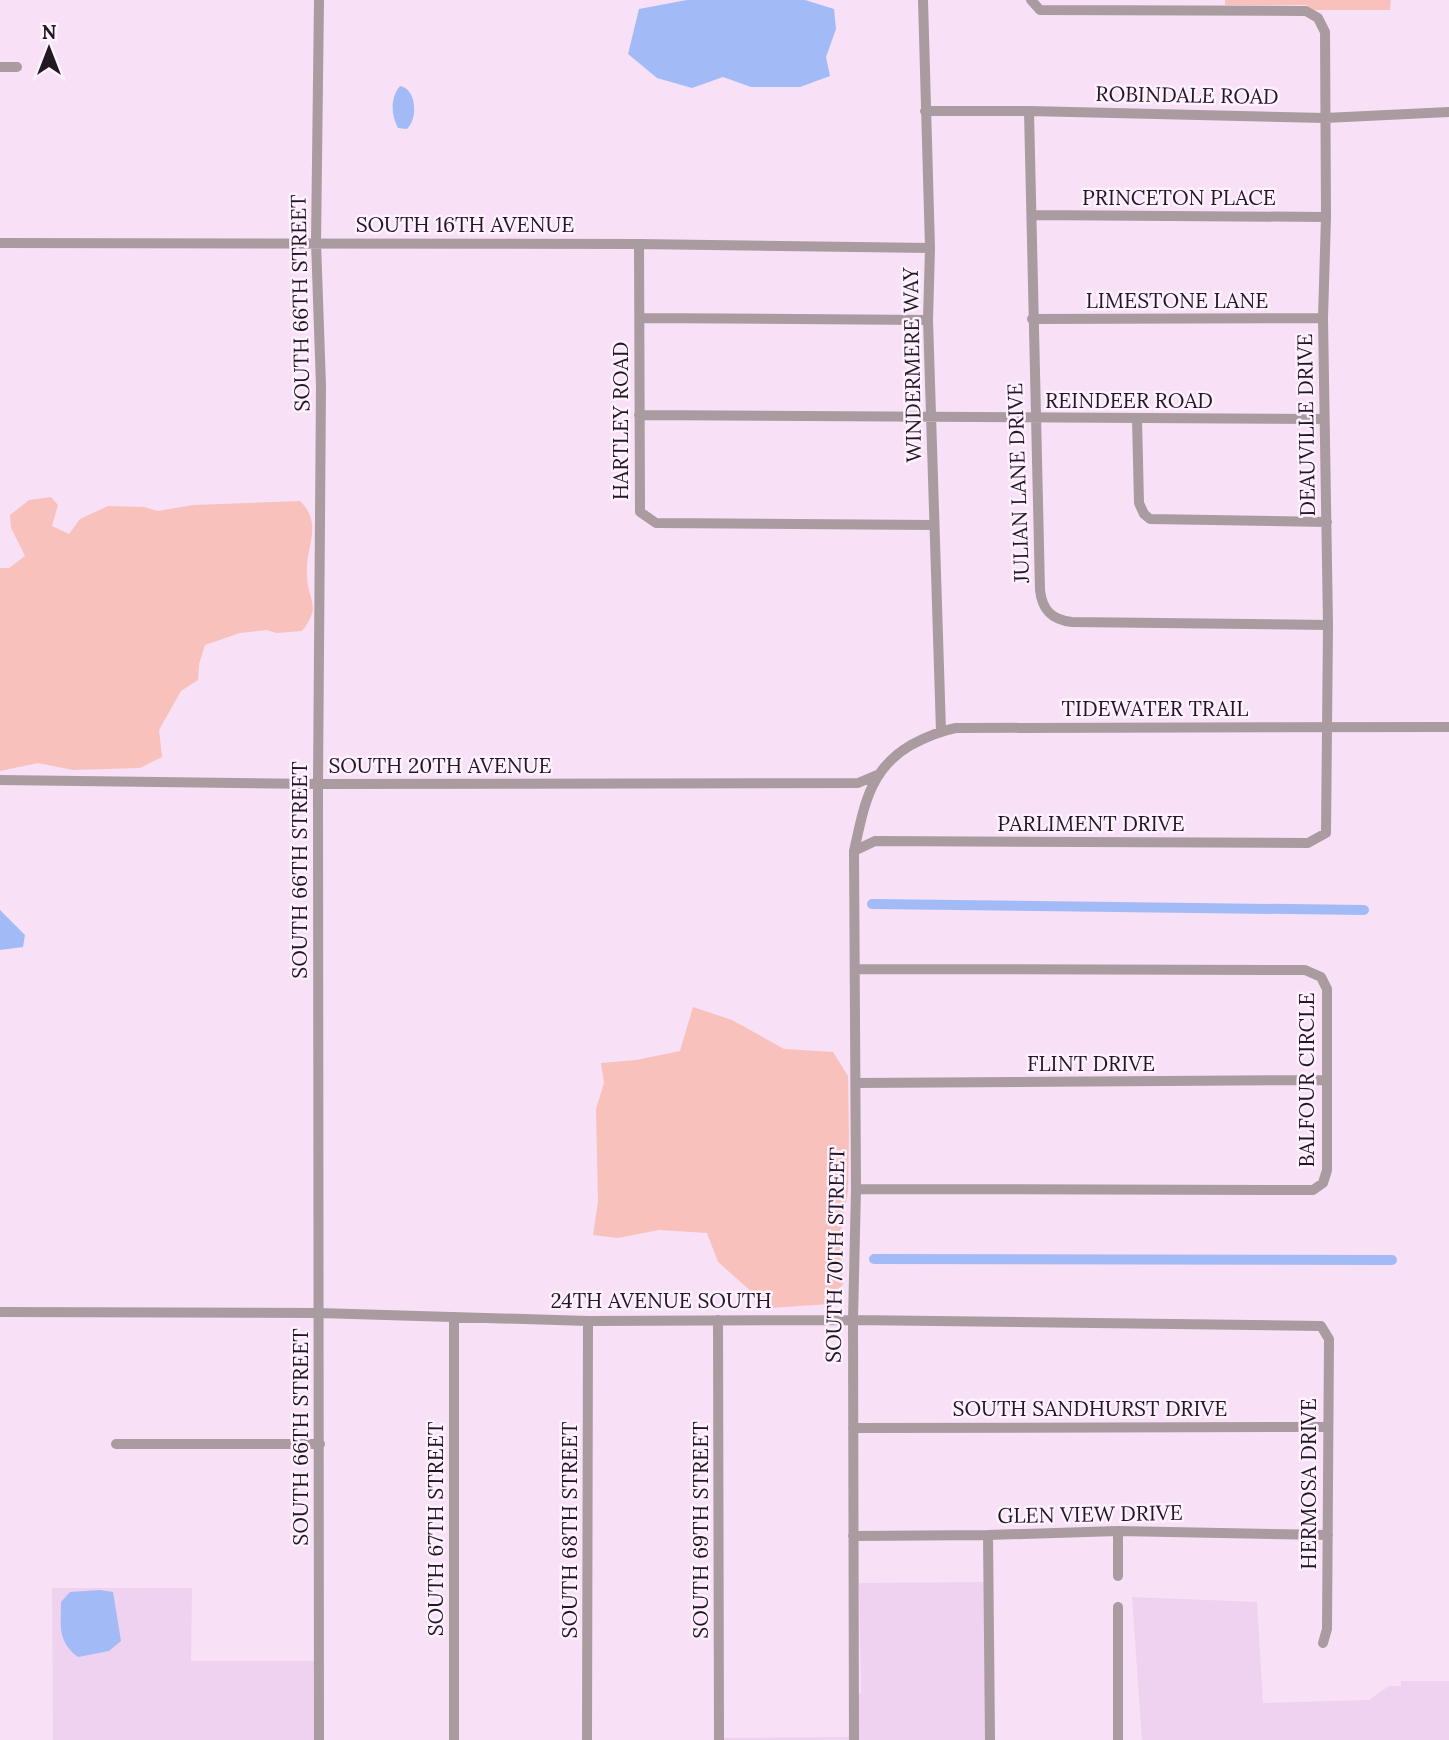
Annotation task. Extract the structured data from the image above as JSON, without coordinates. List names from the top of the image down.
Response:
{
  "streets": {
    "street": [
      "ROBINDALE ROAD",
      "PRINCETON PLACE",
      "SOUTH 16TH AVENUE",
      "LIMESTONE LANE",
      "SOUTH 66TH STREET",
      "WINDERMERE WAY",
      "REINDEER ROAD",
      "HARTLEY ROAD",
      "DEAUVILLE DRIVE",
      "JULIAN LANE DRIVE",
      "TIDEWATER TRAIL",
      "SOUTH 20TH AVENUE",
      "PARLIMENT DRIVE",
      "FLINT DRIVE",
      "BALFOUR CIRCLE",
      "SOUTH 70TH STREET",
      "24TH AVENUE SOUTH",
      "SOUTH SANDHURST DRIVE",
      "HERMOSA DRIVE",
      "GLEN VIEW DRIVE",
      "SOUTH 67TH STREET",
      "SOUTH 68TH STREET",
      "SOUTH 69TH STREET"
    ]
  },
  "crossings": [
    ["ROBINDALE ROAD", "WINDERMERE WAY"],
    ["ROBINDALE ROAD", "DEAUVILLE DRIVE"],
    ["ROBINDALE ROAD", "JULIAN LANE DRIVE"],
    ["PRINCETON PLACE", "DEAUVILLE DRIVE"],
    ["PRINCETON PLACE", "JULIAN LANE DRIVE"],
    ["SOUTH 16TH AVENUE", "SOUTH 66TH STREET"],
    ["SOUTH 16TH AVENUE", "WINDERMERE WAY"],
    ["SOUTH 16TH AVENUE", "HARTLEY ROAD"],
    ["LIMESTONE LANE", "DEAUVILLE DRIVE"],
    ["LIMESTONE LANE", "JULIAN LANE DRIVE"],
    ["SOUTH 66TH STREET", "SOUTH 20TH AVENUE"],
    ["SOUTH 66TH STREET", "24TH AVENUE SOUTH"],
    ["WINDERMERE WAY", "REINDEER ROAD"],
    ["WINDERMERE WAY", "HARTLEY ROAD"],
    ["WINDERMERE WAY", "TIDEWATER TRAIL"],
    ["REINDEER ROAD", "HARTLEY ROAD"],
    ["REINDEER ROAD", "DEAUVILLE DRIVE"],
    ["REINDEER ROAD", "JULIAN LANE DRIVE"],
    ["DEAUVILLE DRIVE", "JULIAN LANE DRIVE"],
    ["DEAUVILLE DRIVE", "TIDEWATER TRAIL"],
    ["DEAUVILLE DRIVE", "PARLIMENT DRIVE"],
    ["TIDEWATER TRAIL", "SOUTH 20TH AVENUE"],
    ["TIDEWATER TRAIL", "SOUTH 70TH STREET"],
    ["SOUTH 20TH AVENUE", "SOUTH 70TH STREET"],
    ["PARLIMENT DRIVE", "SOUTH 70TH STREET"],
    ["FLINT DRIVE", "BALFOUR CIRCLE"],
    ["FLINT DRIVE", "SOUTH 70TH STREET"],
    ["BALFOUR CIRCLE", "SOUTH 70TH STREET"],
    ["SOUTH 70TH STREET", "24TH AVENUE SOUTH"],
    ["SOUTH 70TH STREET", "SOUTH SANDHURST DRIVE"],
    ["SOUTH 70TH STREET", "GLEN VIEW DRIVE"],
    ["24TH AVENUE SOUTH", "HERMOSA DRIVE"],
    ["24TH AVENUE SOUTH", "SOUTH 67TH STREET"],
    ["24TH AVENUE SOUTH", "SOUTH 68TH STREET"],
    ["24TH AVENUE SOUTH", "SOUTH 69TH STREET"],
    ["SOUTH SANDHURST DRIVE", "HERMOSA DRIVE"],
    ["HERMOSA DRIVE", "GLEN VIEW DRIVE"]
  ],
  "north": "top"
}
